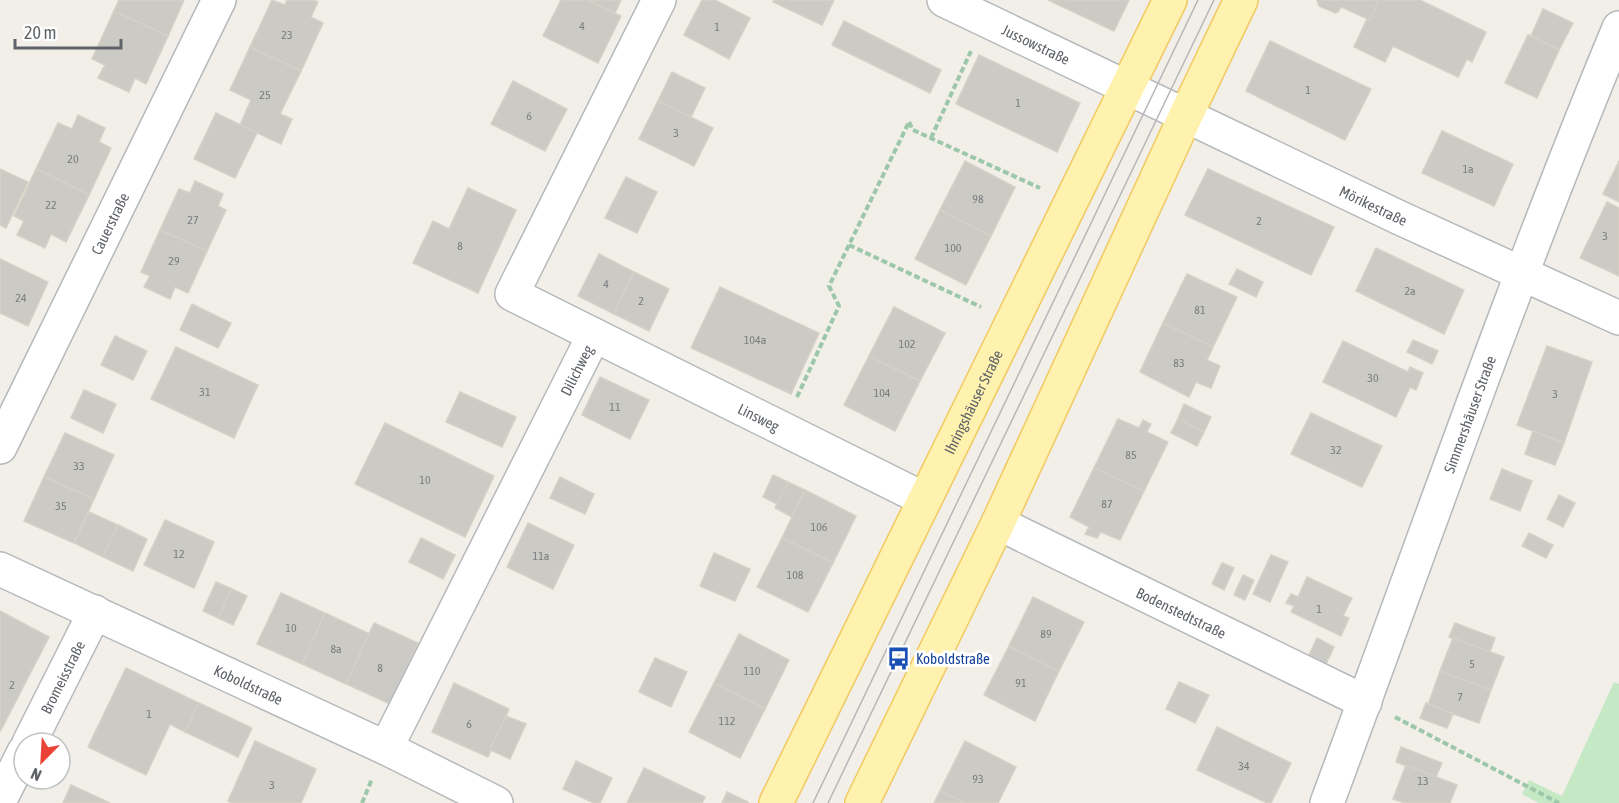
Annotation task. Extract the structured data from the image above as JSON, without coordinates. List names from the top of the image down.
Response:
{
  "streets": {
    "main road": ["Ihringshäuser Straße"],
    "street": [
      "Jussowstraße",
      "Mörikestraße",
      "Cauerstraße",
      "Dilichweg",
      "Simmershäuser Straße",
      "Linsweg",
      "Bodenstedtstraße",
      "Bromeisstraße",
      "Koboldstraße"
    ]
  },
  "crossings": [
    ["Jussowstraße", "Mörikestraße"],
    ["Jussowstraße", "Ihringshäuser Straße"],
    ["Mörikestraße", "Ihringshäuser Straße"],
    ["Mörikestraße", "Simmershäuser Straße"],
    ["Dilichweg", "Linsweg"],
    ["Dilichweg", "Koboldstraße"],
    ["Ihringshäuser Straße", "Linsweg"],
    ["Simmershäuser Straße", "Bodenstedtstraße"],
    ["Bromeisstraße", "Koboldstraße"]
  ],
  "places": {
    "bus stop": ["Koboldstraße"]
  },
  "house_numbers": [
    "4",
    "1",
    "23",
    "1",
    "25",
    "1",
    "6",
    "3",
    "20",
    "1a",
    "98",
    "22",
    "27",
    "2",
    "3",
    "8",
    "100",
    "29",
    "4",
    "2a",
    "24",
    "2",
    "81",
    "104a",
    "102",
    "83",
    "30",
    "31",
    "104",
    "3",
    "11",
    "32",
    "85",
    "33",
    "10",
    "87",
    "35",
    "106",
    "12",
    "11a",
    "108",
    "1",
    "10",
    "89",
    "8a",
    "5",
    "8",
    "110",
    "91",
    "2",
    "7",
    "1",
    "112",
    "6",
    "34",
    "93",
    "13",
    "3"
  ],
  "scale_bar": "20 m",
  "north": "bottom left"
}
